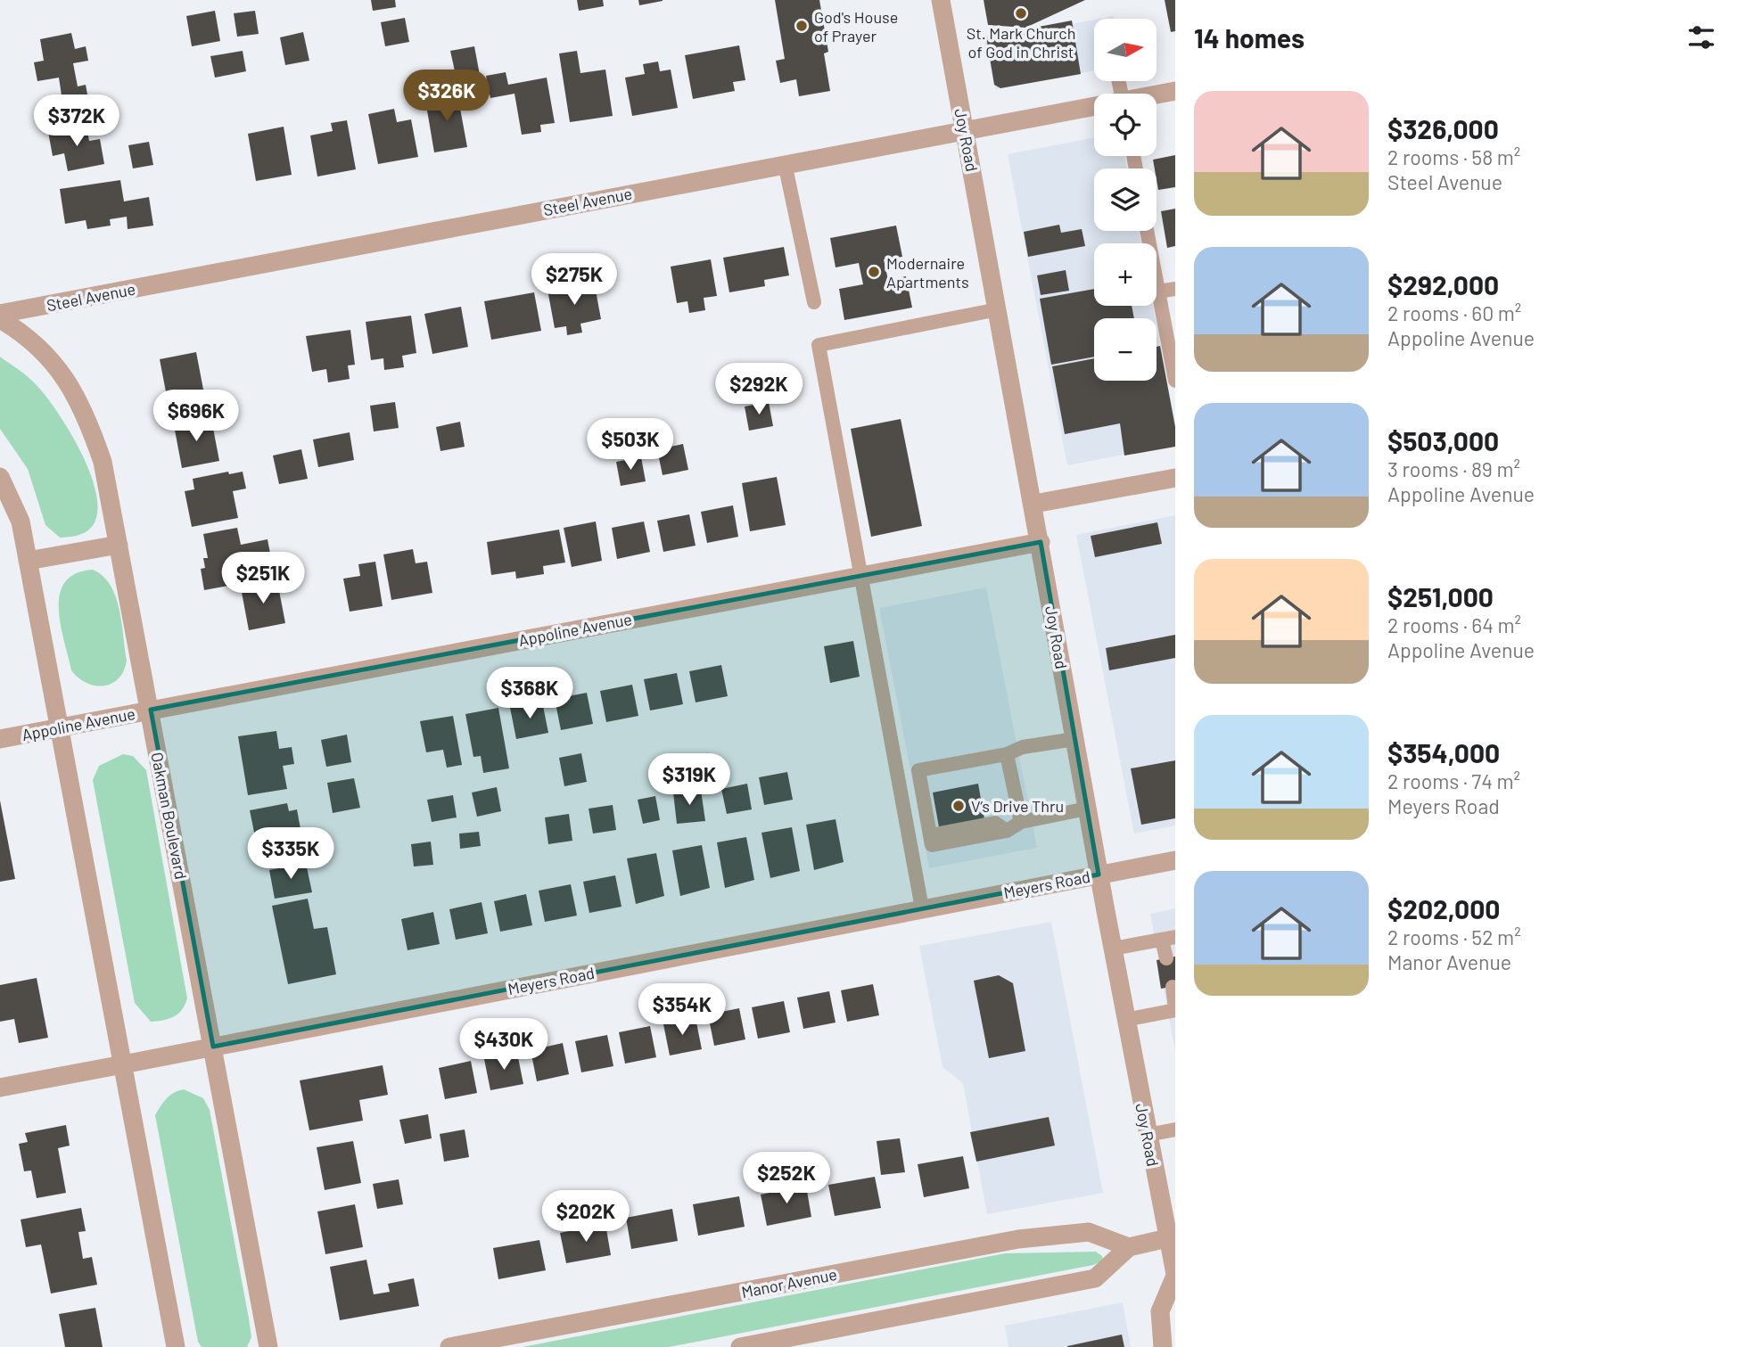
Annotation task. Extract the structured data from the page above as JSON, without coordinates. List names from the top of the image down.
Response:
{
  "streets": {
    "street": [
      "Joy Road",
      "Steel Avenue",
      "Appoline Avenue",
      "Oakman Boulevard",
      "Meyers Road",
      "Manor Avenue"
    ]
  },
  "crossings": [
    ["Joy Road", "Steel Avenue"],
    ["Joy Road", "Appoline Avenue"],
    ["Joy Road", "Meyers Road"],
    ["Appoline Avenue", "Oakman Boulevard"],
    ["Oakman Boulevard", "Meyers Road"]
  ],
  "places": [
    "St. Mark Church of God in Christ",
    "God's House of Prayer",
    "Modernaire Apartments",
    "V’s Drive Thru"
  ],
  "north": "right",
  "page": {
    "heading": "14 homes",
    "map_buttons": ["+", "−"],
    "price": [
      "$326K",
      "$372K",
      "$275K",
      "$292K",
      "$696K",
      "$503K",
      "$251K",
      "$368K",
      "$319K",
      "$335K",
      "$354K",
      "$430K",
      "$252K",
      "$202K"
    ],
    "list": [
      {
        "name": "$326,000",
        "note": "2 rooms · 58 m² · Steel Avenue"
      },
      {
        "name": "$292,000",
        "note": "2 rooms · 60 m² · Appoline Avenue"
      },
      {
        "name": "$503,000",
        "note": "3 rooms · 89 m² · Appoline Avenue"
      },
      {
        "name": "$251,000",
        "note": "2 rooms · 64 m² · Appoline Avenue"
      },
      {
        "name": "$354,000",
        "note": "2 rooms · 74 m² · Meyers Road"
      },
      {
        "name": "$202,000",
        "note": "2 rooms · 52 m² · Manor Avenue"
      }
    ]
  }
}
